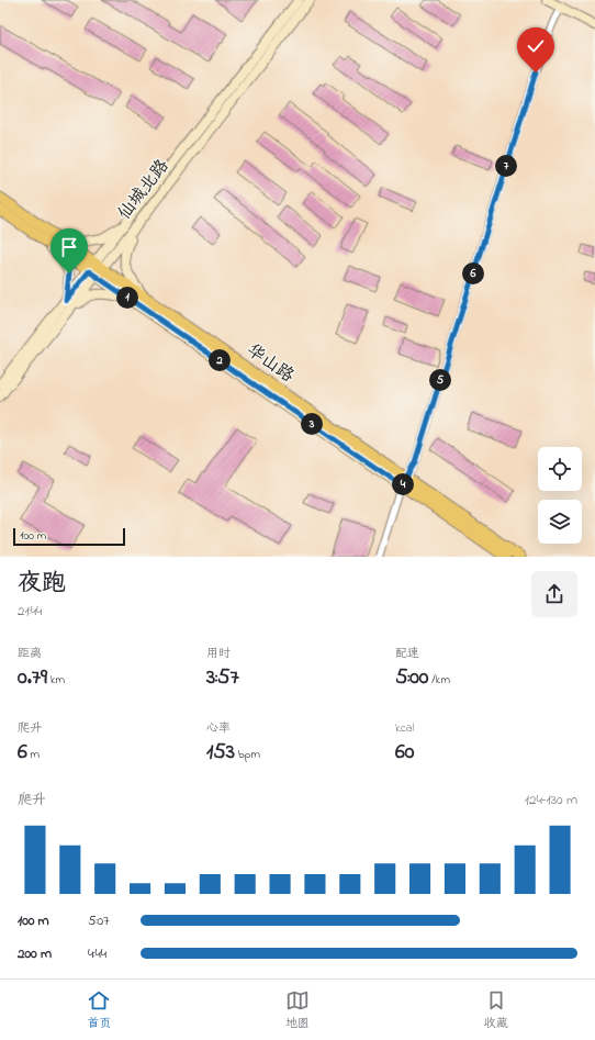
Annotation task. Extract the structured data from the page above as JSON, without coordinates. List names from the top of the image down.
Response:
{
  "streets": {
    "main road": ["仙城北路", "华山路"]
  },
  "crossings": [
    ["仙城北路", "华山路"]
  ],
  "scale_bar": "100 m",
  "page": {
    "pins": [
      "7",
      "6",
      "1",
      "2",
      "5",
      "3",
      "4"
    ],
    "scale": "100 m",
    "heading": ["夜跑", "21:44"],
    "stats": [
      ["距离", "0.79 km"],
      ["用时", "3:57"],
      ["配速", "5:00 /km"],
      ["爬升", "6 m"],
      ["心率", "153 bpm"],
      ["kcal", "60"]
    ],
    "chart": ["爬升", "124–130 m"],
    "list": [
      {
        "name": "100 m",
        "note": "5:07"
      },
      {
        "name": "200 m",
        "note": "4:44"
      }
    ],
    "tabs": ["首页", "地图", "收藏"]
  }
}
